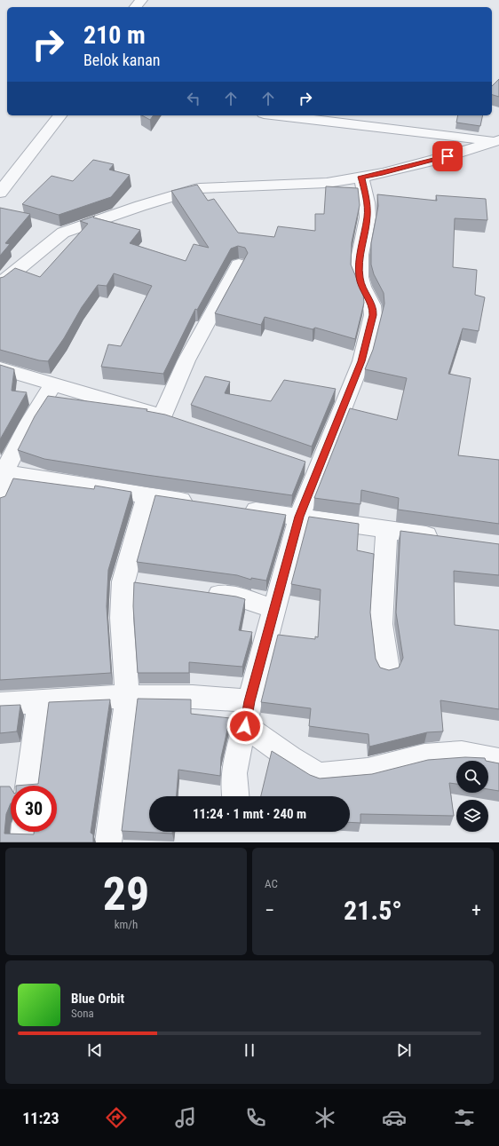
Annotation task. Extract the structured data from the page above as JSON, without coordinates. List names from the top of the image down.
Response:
{
  "page": {
    "turn": ["210 m", "Belok kanan"],
    "limit": "30",
    "trip": "11:24 · 1 mnt · 240 m",
    "tile": [
      ["29", "km/h"],
      "AC"
    ],
    "heat": ["−", "21.5°", "+"],
    "song": ["Blue Orbit", "Sona"],
    "tabs": "11:23"
  }
}
